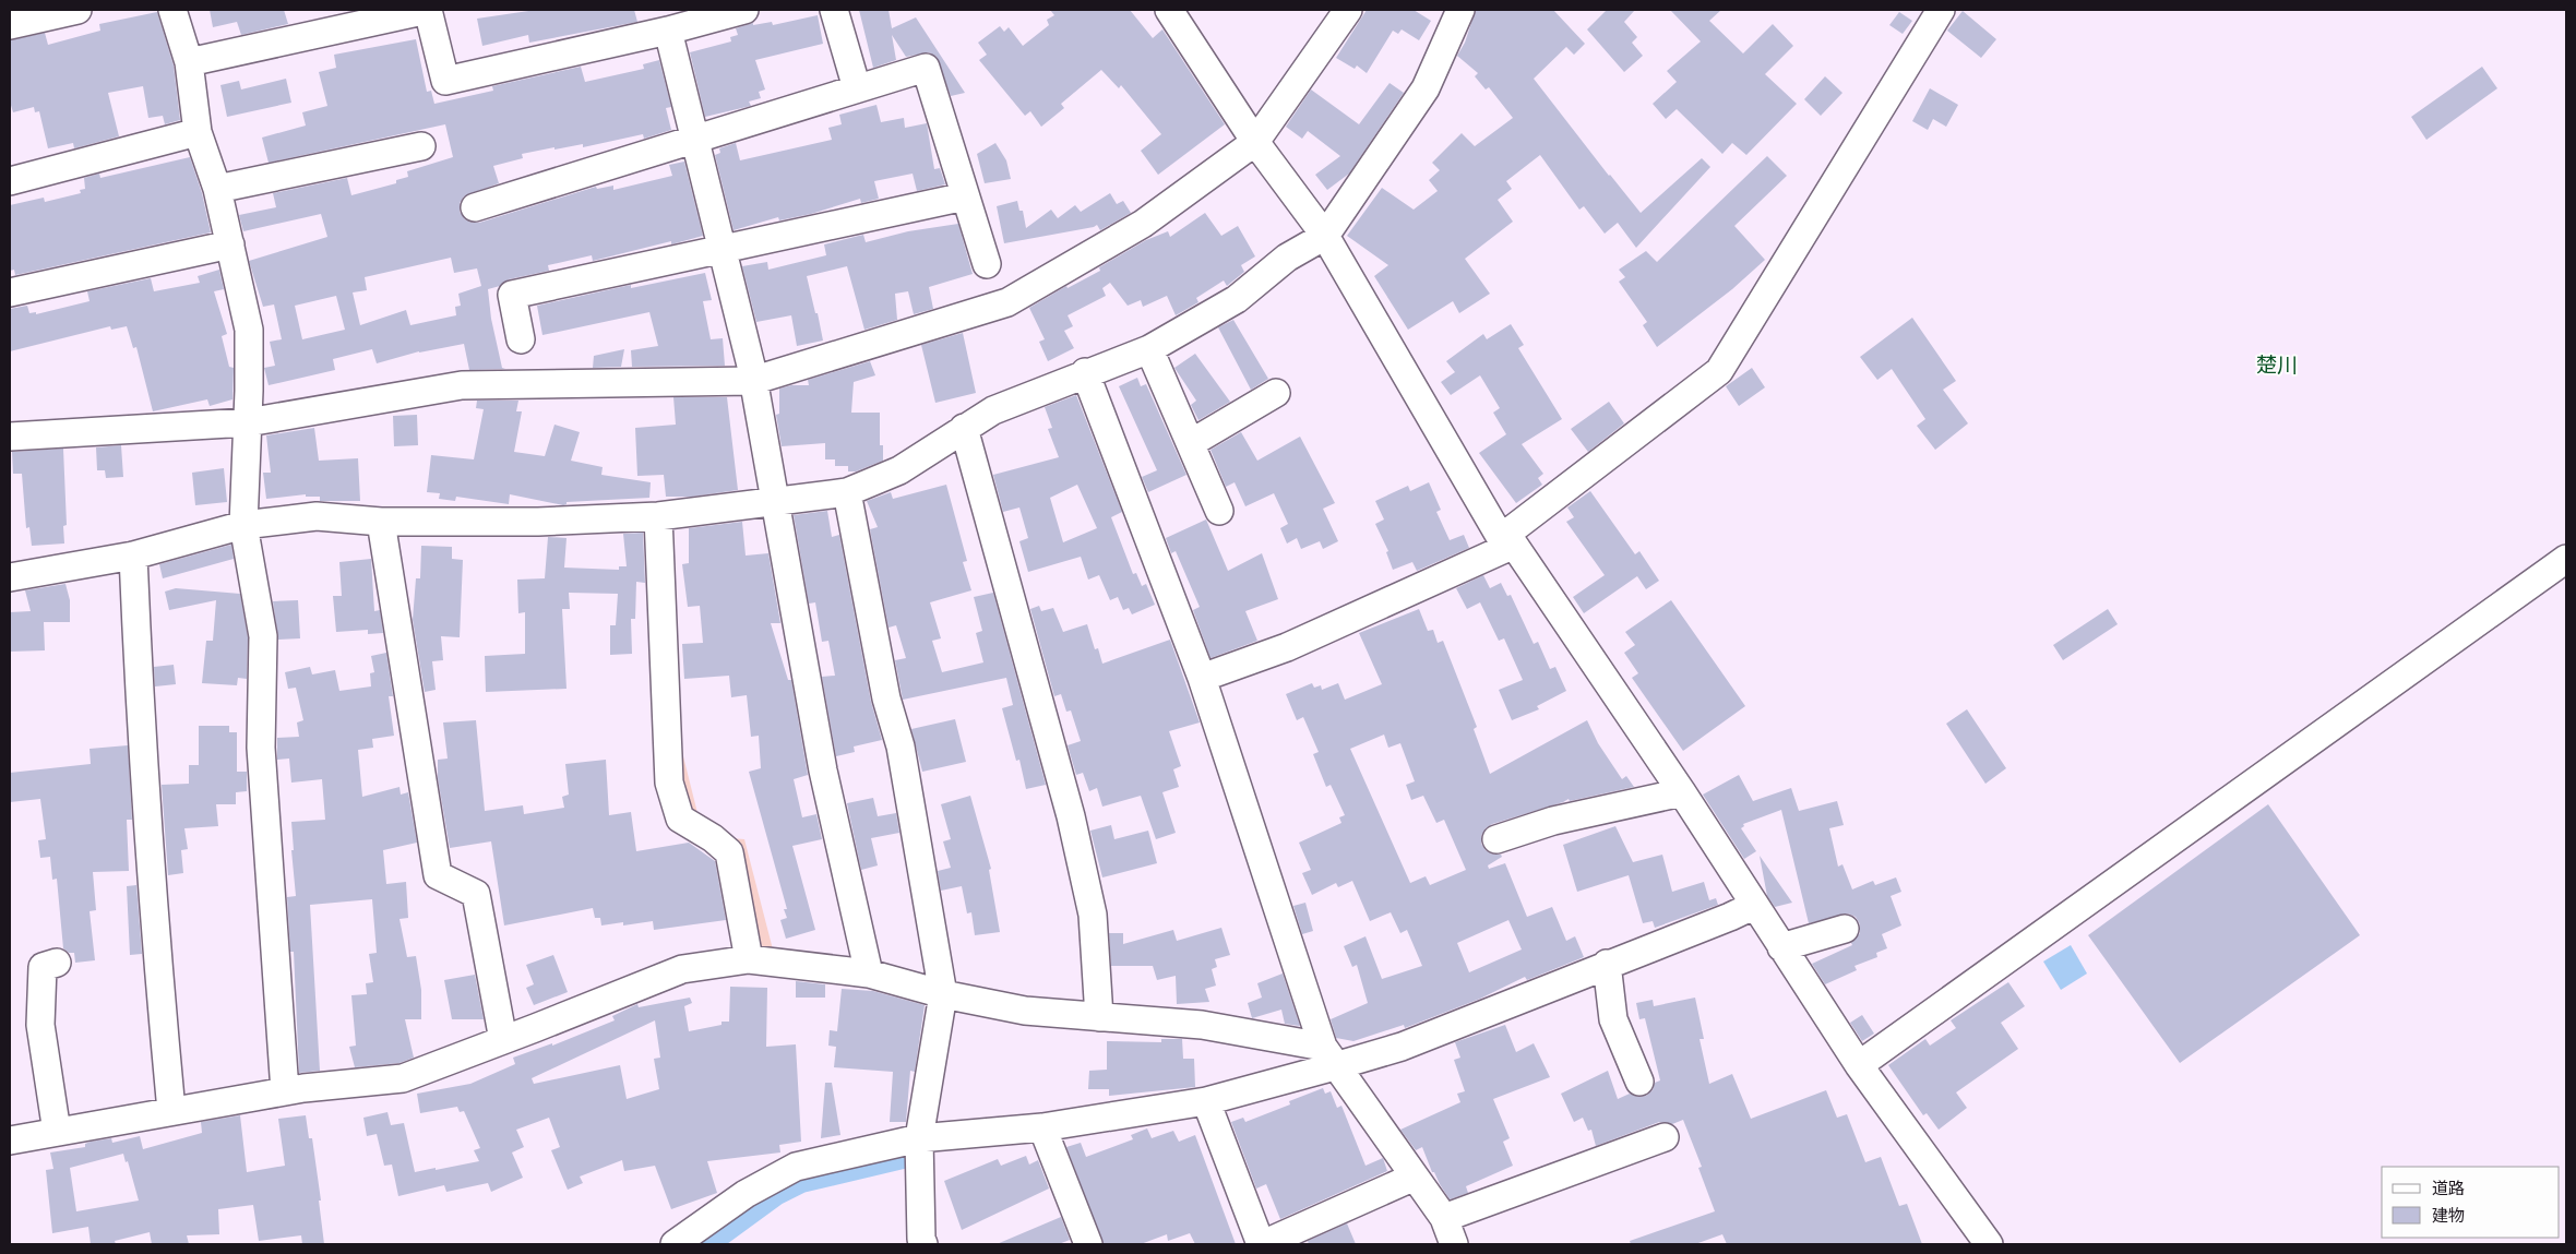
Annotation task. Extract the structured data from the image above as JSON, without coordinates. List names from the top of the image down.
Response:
{
  "districts": ["楚川"],
  "legend": ["道路", "建物"]
}
